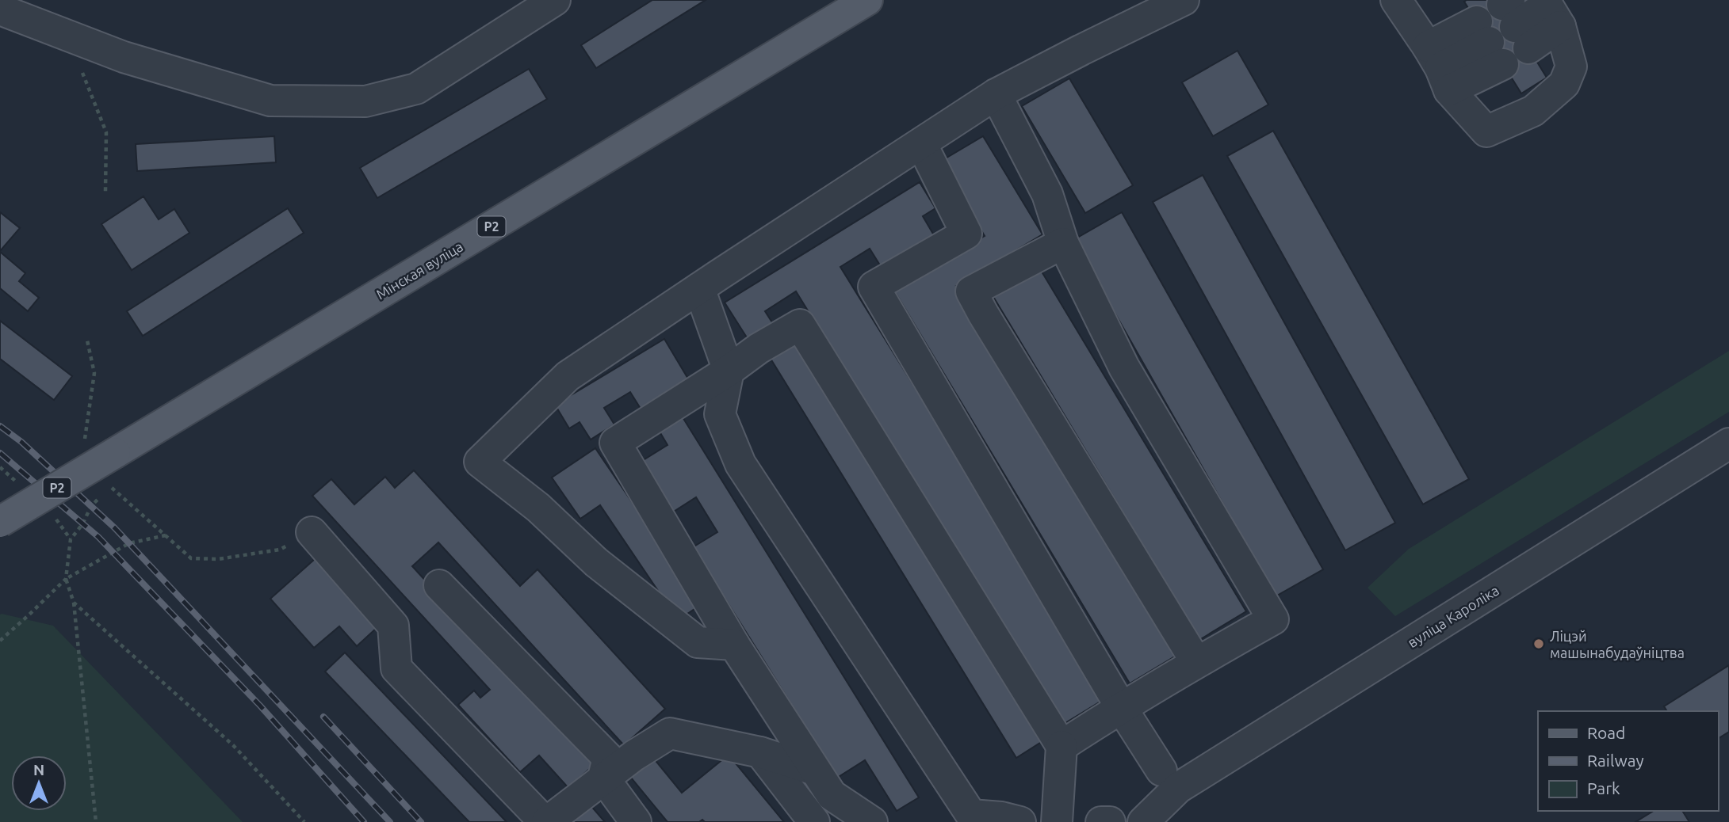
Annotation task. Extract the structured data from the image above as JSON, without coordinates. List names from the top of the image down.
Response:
{
  "streets": {
    "main road": ["Р2", "Мінская вуліца"],
    "street": ["вуліца Кароліка"]
  },
  "places": ["Ліцэй машынабудаўніцтва"],
  "legend": ["Road", "Railway", "Park"],
  "north": "top"
}
